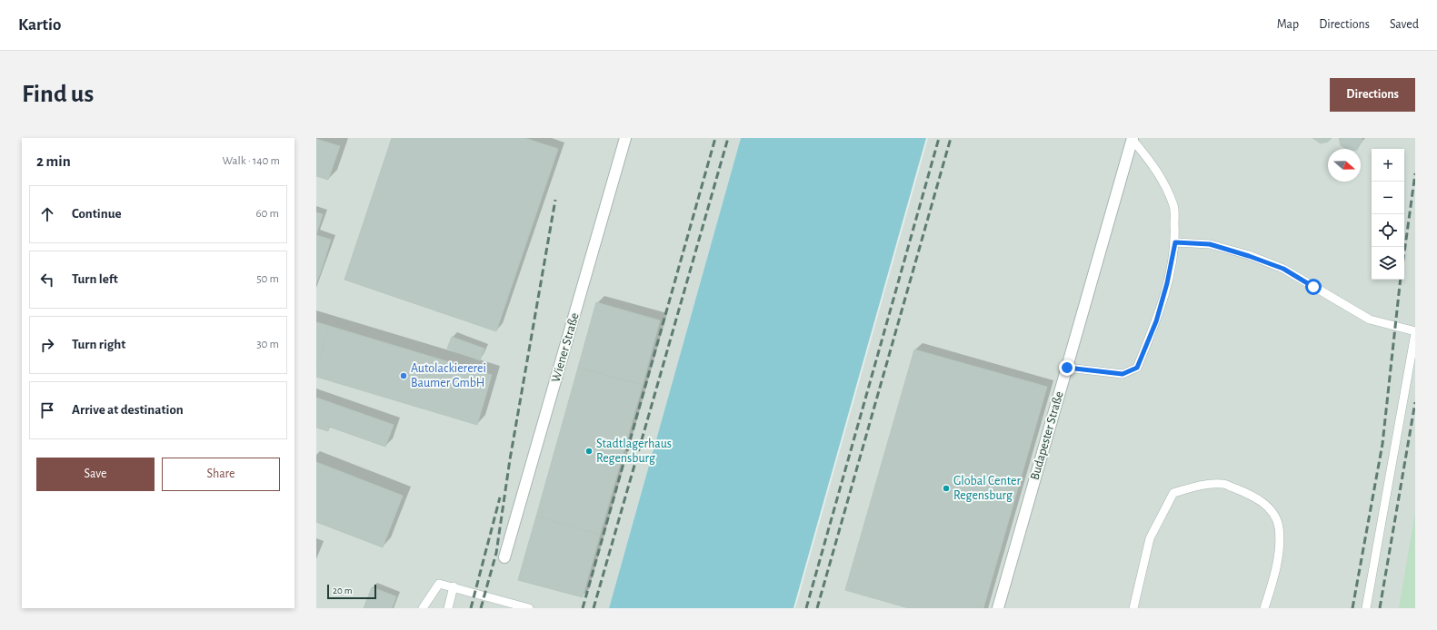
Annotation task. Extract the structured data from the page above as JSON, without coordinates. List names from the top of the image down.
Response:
{
  "streets": {
    "street": ["Wiener Straße", "Budapester Straße"]
  },
  "places": ["Autolackiererei Baumer GmbH", "Stadtlagerhaus Regensburg", "Global Center Regensburg"],
  "scale_bar": "20 m",
  "north": "right",
  "page": {
    "header": "Kartio",
    "nav": ["Map", "Directions", "Saved"],
    "buttons": [
      "Directions",
      ["Save", "Share"]
    ],
    "title": "Find us",
    "heading": ["2 min", "Walk · 140 m"],
    "map_buttons": ["+", "−"],
    "list": [
      ["Continue", "60 m"],
      ["Turn left", "50 m"],
      ["Turn right", "30 m"],
      "Arrive at destination"
    ],
    "scale": "20 m"
  }
}
